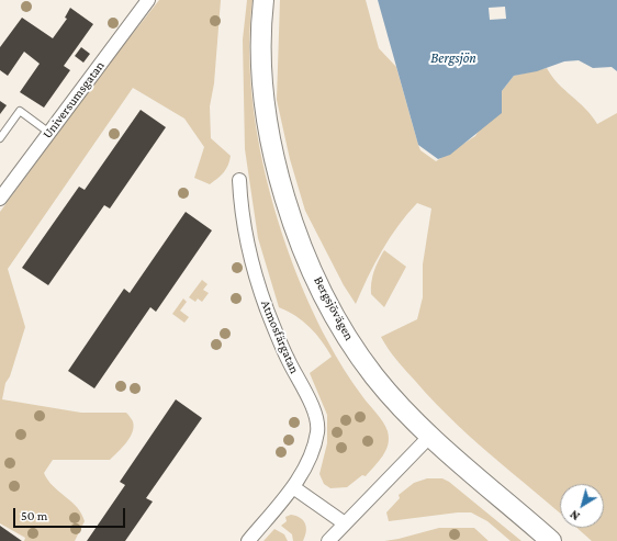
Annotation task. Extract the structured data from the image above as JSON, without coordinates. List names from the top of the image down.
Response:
{
  "streets": {
    "street": ["Universumsgatan", "Bergsjövägen", "Atmosfärgatan"]
  },
  "water": ["Bergsjön"],
  "scale_bar": "50 m",
  "north": "bottom left"
}
